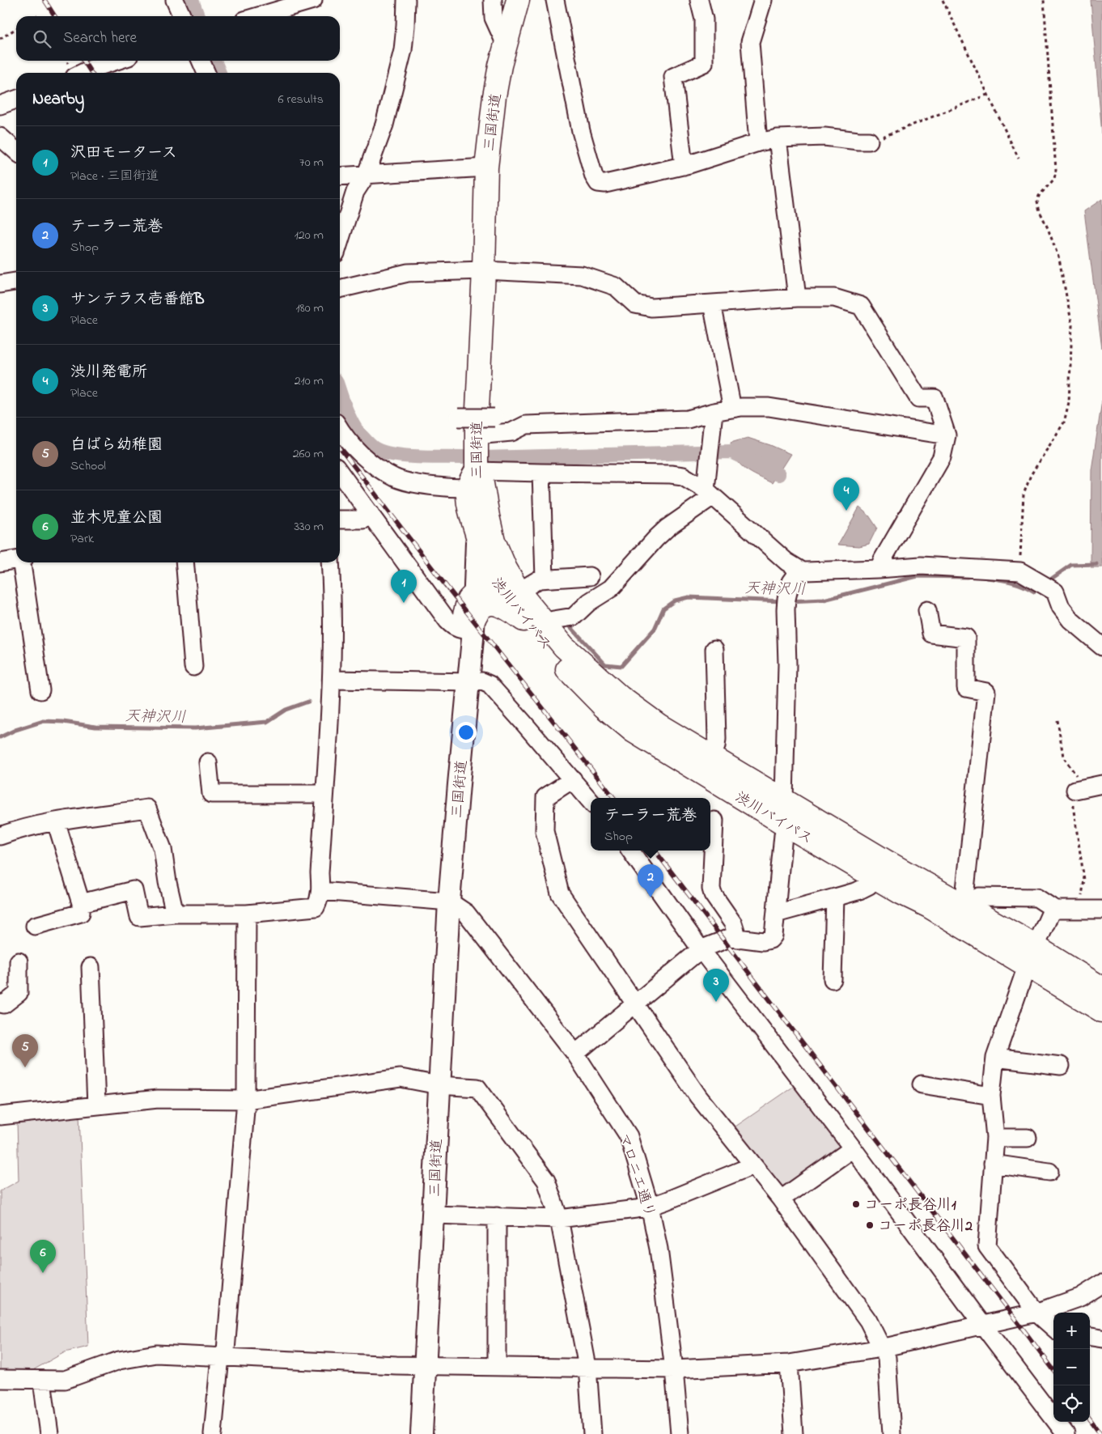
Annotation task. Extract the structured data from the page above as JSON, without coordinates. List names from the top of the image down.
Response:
{
  "streets": {
    "highway": ["三国街道", "渋川バイパス"],
    "street": ["マロニエ通り"]
  },
  "crossings": [
    ["三国街道", "渋川バイパス"],
    ["三国街道", "マロニエ通り"]
  ],
  "water": ["天神沢川"],
  "places": ["コーポ長谷川1", "コーポ長谷川2"],
  "page": {
    "search": "Search here",
    "heading": ["Nearby", "6 results"],
    "list": [
      {
        "mark": "1",
        "name": "沢田モータース",
        "note": "Place · 三国街道",
        "value": "70 m"
      },
      {
        "mark": "2",
        "name": "テーラー荒巻",
        "note": "Shop",
        "value": "120 m"
      },
      {
        "mark": "3",
        "name": "サンテラス壱番館B",
        "note": "Place",
        "value": "180 m"
      },
      {
        "mark": "4",
        "name": "渋川発電所",
        "note": "Place",
        "value": "210 m"
      },
      {
        "mark": "5",
        "name": "白ばら幼稚園",
        "note": "School",
        "value": "260 m"
      },
      {
        "mark": "6",
        "name": "並木児童公園",
        "note": "Park",
        "value": "330 m"
      }
    ],
    "pins": [
      "4",
      "1",
      "2",
      "3",
      "5",
      "6"
    ],
    "popup": ["テーラー荒巻", "Shop"],
    "map_buttons": ["+", "−"]
  }
}
